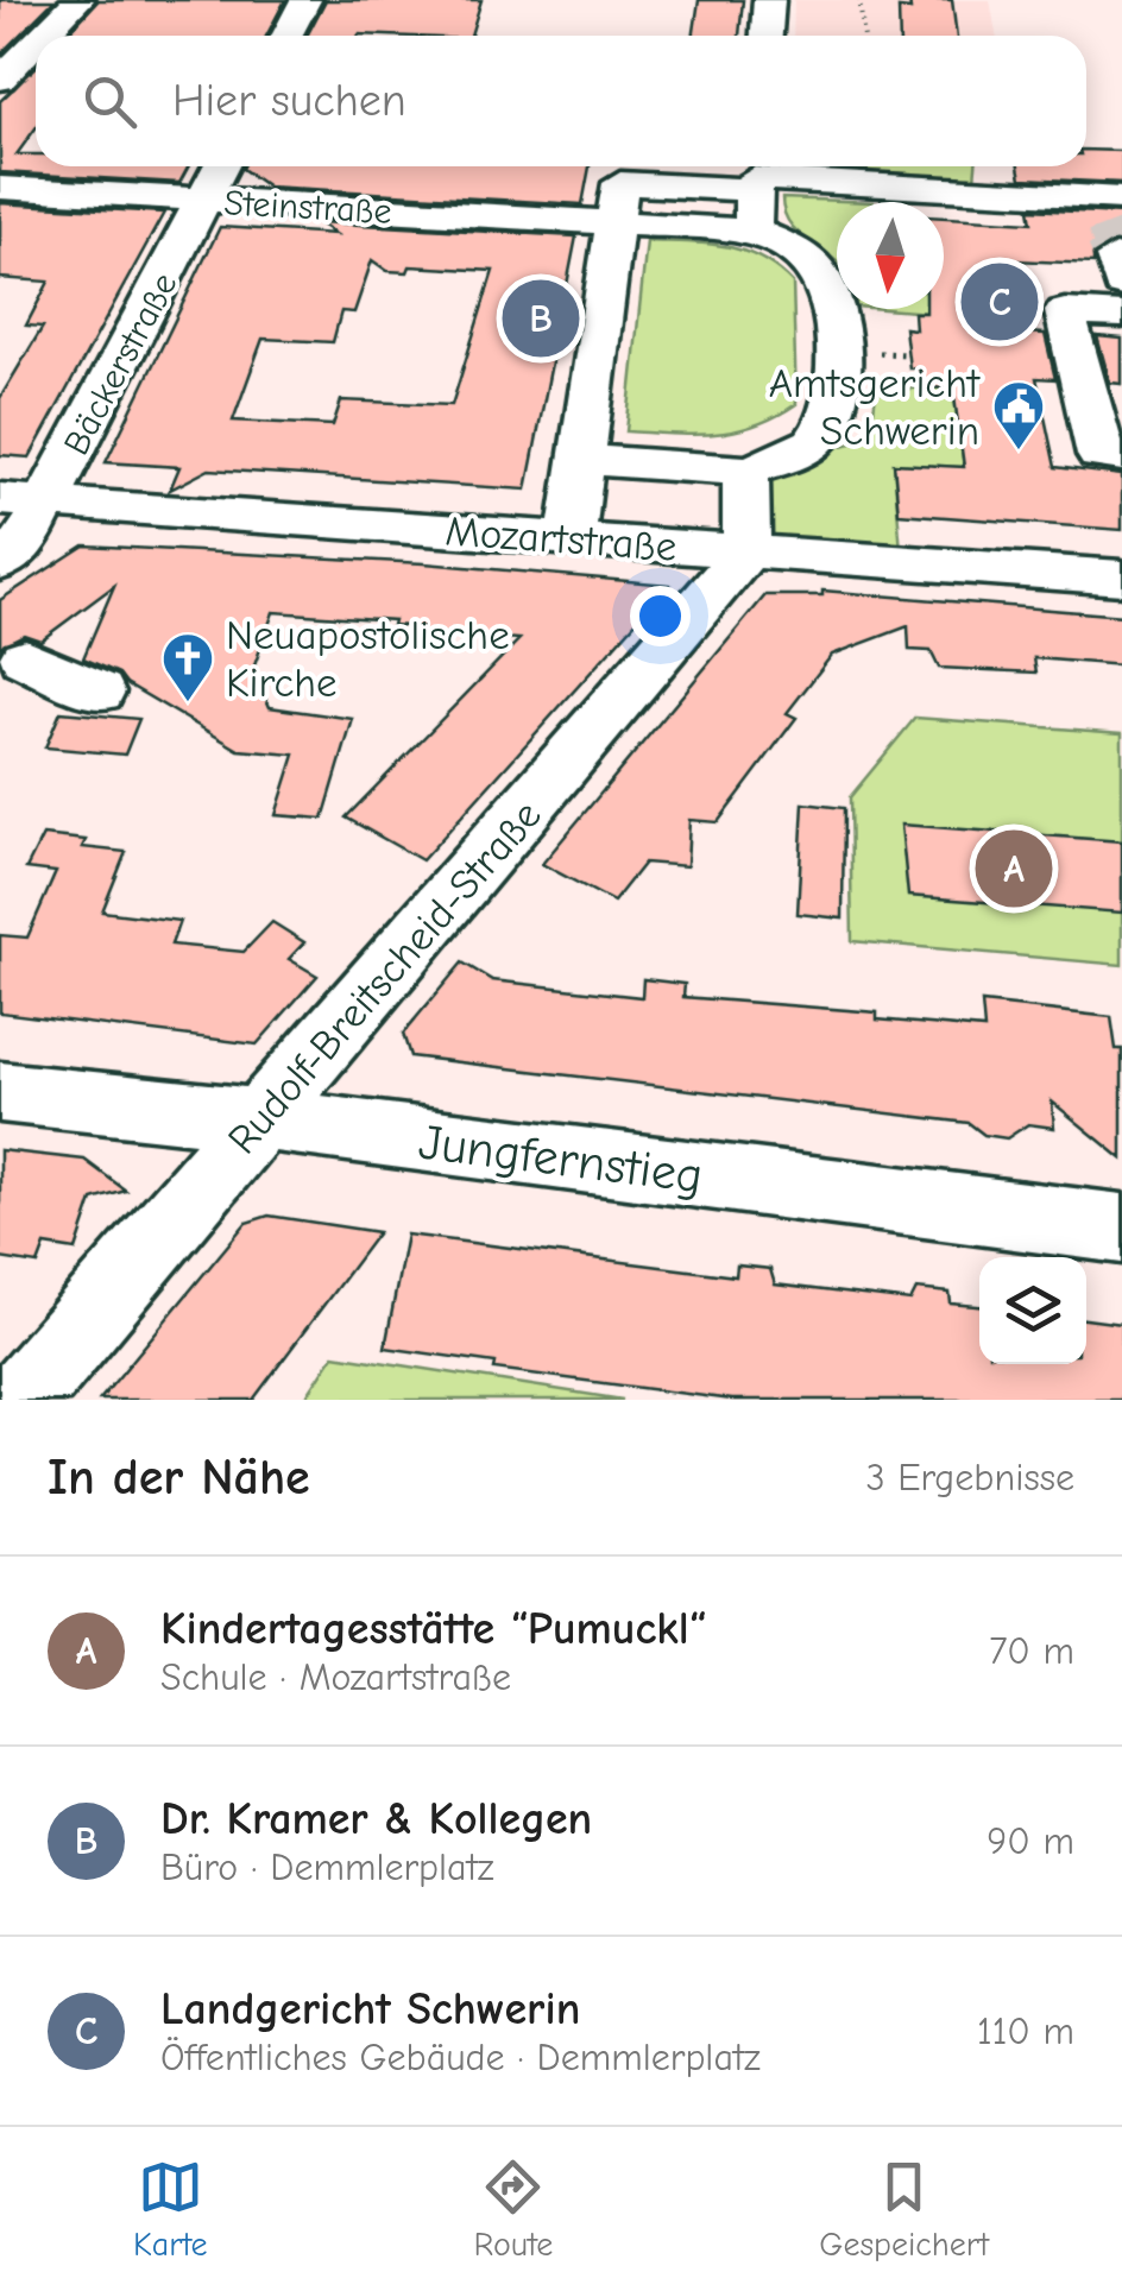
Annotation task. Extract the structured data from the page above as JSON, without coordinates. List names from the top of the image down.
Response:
{
  "streets": {
    "street": [
      "Steinstraße",
      "Bäckerstraße",
      "Mozartstraße",
      "Rudolf-Breitscheid-Straße",
      "Jungfernstieg"
    ]
  },
  "crossings": [
    ["Steinstraße", "Bäckerstraße"],
    ["Bäckerstraße", "Mozartstraße"],
    ["Mozartstraße", "Rudolf-Breitscheid-Straße"],
    ["Rudolf-Breitscheid-Straße", "Jungfernstieg"]
  ],
  "places": {
    "public building": ["Amtsgericht Schwerin"],
    "church": ["Neuapostolische Kirche"]
  },
  "north": "bottom",
  "page": {
    "search": "Hier suchen",
    "pins": ["C", "B", "A"],
    "heading": ["In der Nähe", "3 Ergebnisse"],
    "list": [
      {
        "mark": "A",
        "name": "Kindertagesstätte “Pumuckl“",
        "note": "Schule · Mozartstraße",
        "value": "70 m"
      },
      {
        "mark": "B",
        "name": "Dr. Kramer & Kollegen",
        "note": "Büro · Demmlerplatz",
        "value": "90 m"
      },
      {
        "mark": "C",
        "name": "Landgericht Schwerin",
        "note": "Öffentliches Gebäude · Demmlerplatz",
        "value": "110 m"
      }
    ],
    "nav": ["Karte", "Route", "Gespeichert"]
  }
}
